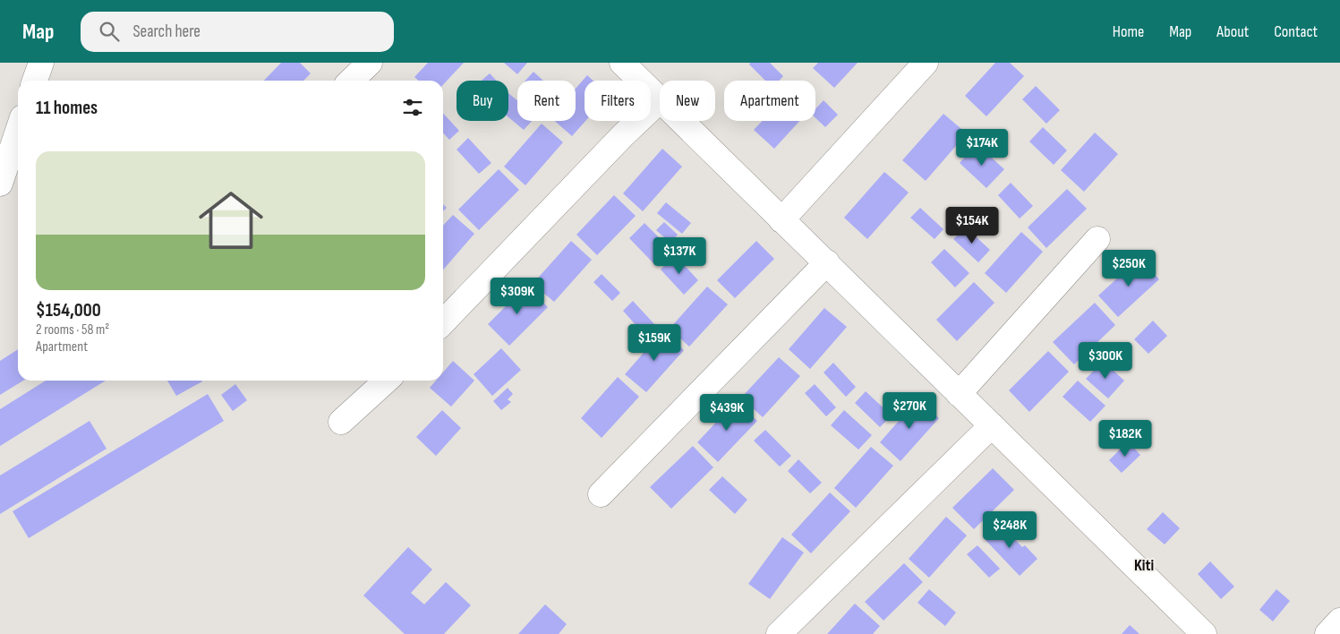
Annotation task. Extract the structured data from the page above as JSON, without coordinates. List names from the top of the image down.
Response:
{
  "districts": ["Kiti"],
  "page": {
    "header": "Map",
    "search": "Search here",
    "nav": [
      "Home",
      "Map",
      "About",
      "Contact"
    ],
    "chip": [
      "Buy",
      "Rent",
      "Filters",
      "New",
      "Apartment"
    ],
    "heading": "11 homes",
    "price": [
      "$174K",
      "$154K",
      "$137K",
      "$250K",
      "$309K",
      "$159K",
      "$300K",
      "$270K",
      "$439K",
      "$182K",
      "$248K"
    ],
    "list": [
      {
        "name": "$154,000",
        "note": "2 rooms · 58 m² · Apartment"
      }
    ]
  }
}
